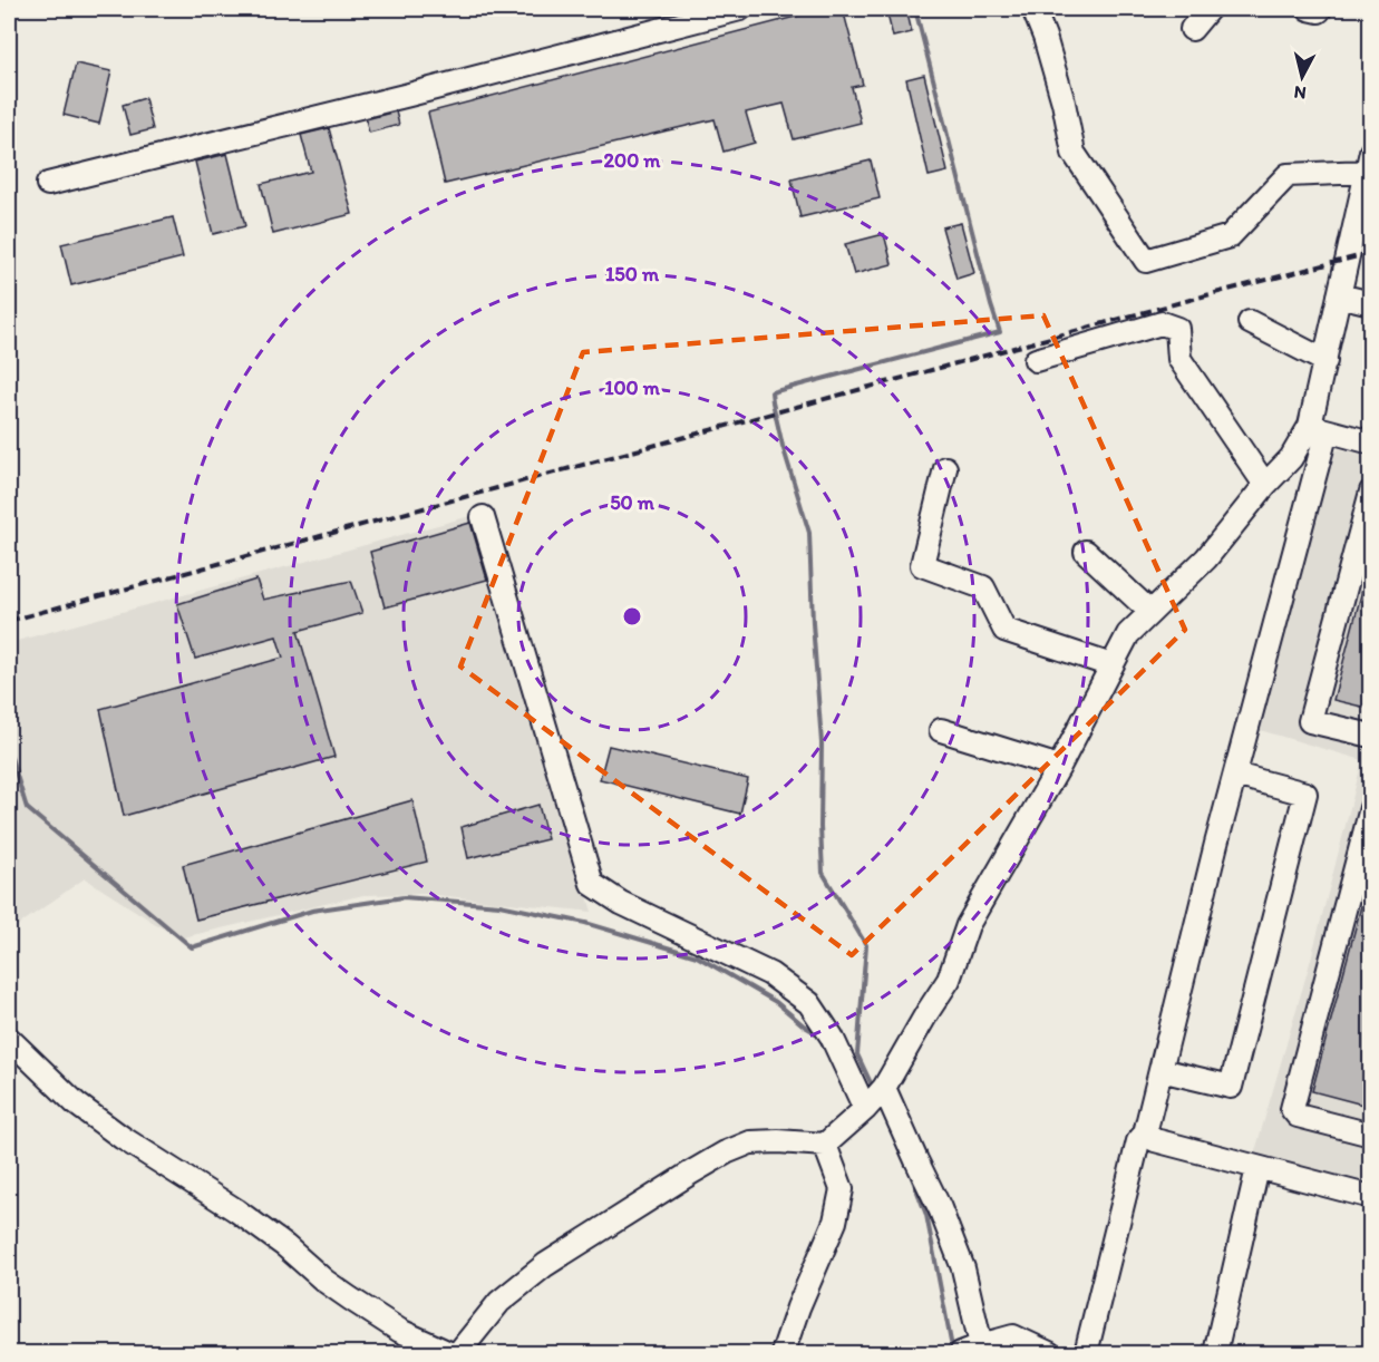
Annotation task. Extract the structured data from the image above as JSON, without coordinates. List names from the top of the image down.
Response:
{
  "north": "bottom",
  "rings": [
    "200 m",
    "150 m",
    "100 m",
    "50 m"
  ]
}
